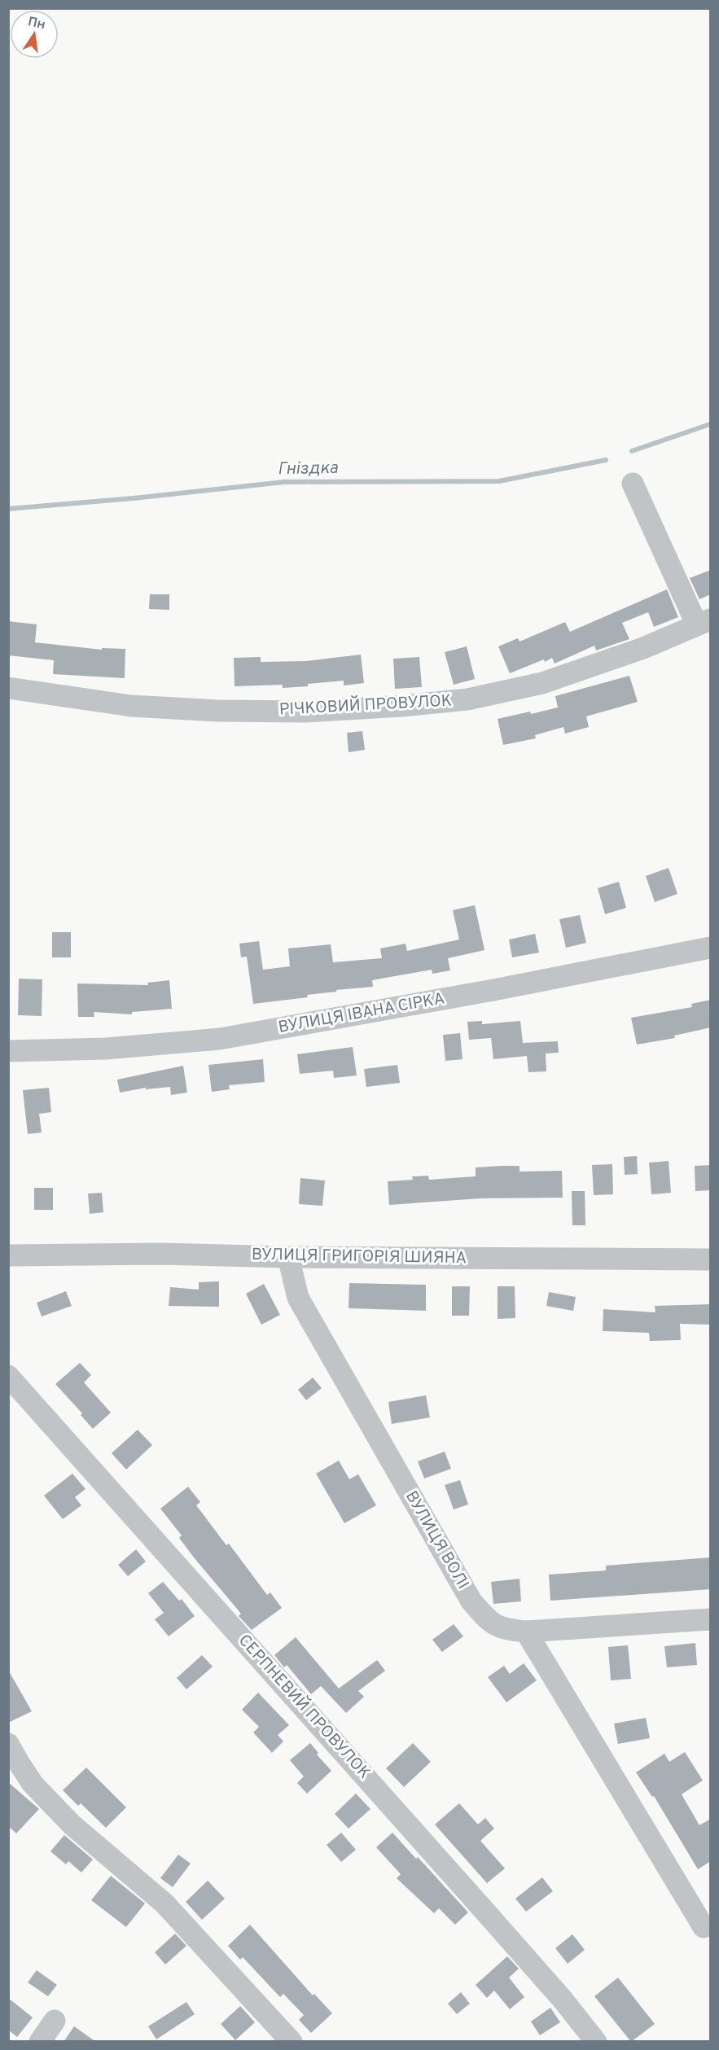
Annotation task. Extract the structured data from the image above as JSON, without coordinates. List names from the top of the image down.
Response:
{
  "streets": {
    "street": [
      "РІЧКОВИЙ ПРОВУЛОК",
      "ВУЛИЦЯ ІВАНА СІРКА",
      "ВУЛИЦЯ ГРИГОРІЯ ШИЯНА",
      "ВУЛИЦЯ ВОЛІ",
      "СЕРПНЕВИЙ ПРОВУЛОК"
    ]
  },
  "crossings": [
    ["ВУЛИЦЯ ГРИГОРІЯ ШИЯНА", "ВУЛИЦЯ ВОЛІ"]
  ],
  "water": ["Гніздка"],
  "north": "top"
}
